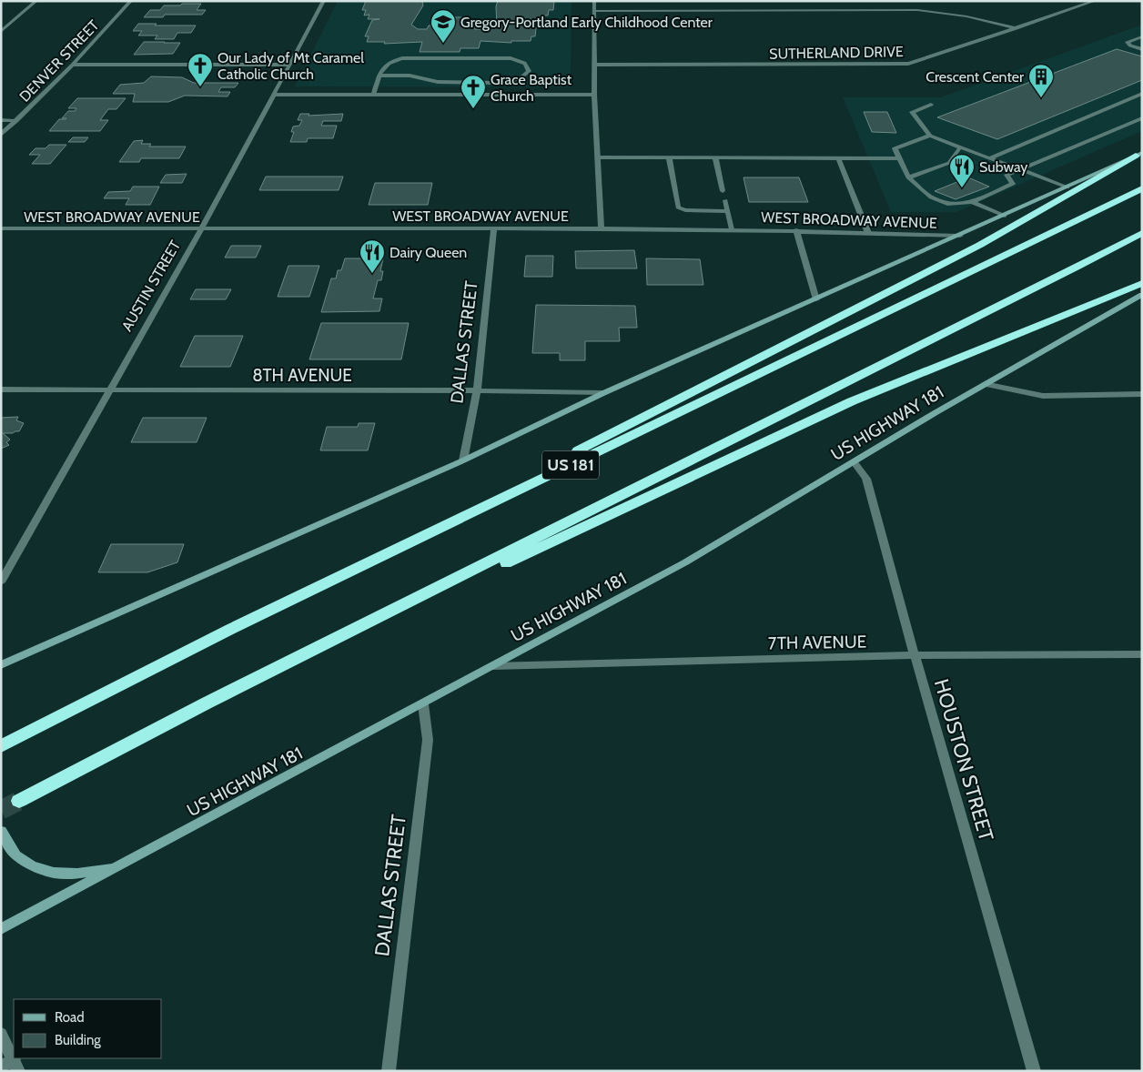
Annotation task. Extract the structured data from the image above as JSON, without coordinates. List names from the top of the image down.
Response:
{
  "streets": {
    "highway": ["US 181"],
    "main road": ["US HIGHWAY 181"],
    "street": [
      "SUTHERLAND DRIVE",
      "DENVER STREET",
      "WEST BROADWAY AVENUE",
      "AUSTIN STREET",
      "DALLAS STREET",
      "8TH AVENUE",
      "7TH AVENUE",
      "HOUSTON STREET"
    ]
  },
  "crossings": [
    ["WEST BROADWAY AVENUE", "AUSTIN STREET"],
    ["WEST BROADWAY AVENUE", "DALLAS STREET"],
    ["AUSTIN STREET", "8TH AVENUE"],
    ["DALLAS STREET", "8TH AVENUE"],
    ["DALLAS STREET", "US HIGHWAY 181"],
    ["US HIGHWAY 181", "7TH AVENUE"],
    ["US HIGHWAY 181", "HOUSTON STREET"],
    ["7TH AVENUE", "HOUSTON STREET"]
  ],
  "places": {
    "school or university": ["Gregory-Portland Early Childhood Center"],
    "church": ["Our Lady of Mt Caramel Catholic Church", "Grace Baptist Church"],
    "building": ["Crescent Center"],
    "restaurant": ["Subway", "Dairy Queen"]
  },
  "legend": ["Road", "Building"]
}
